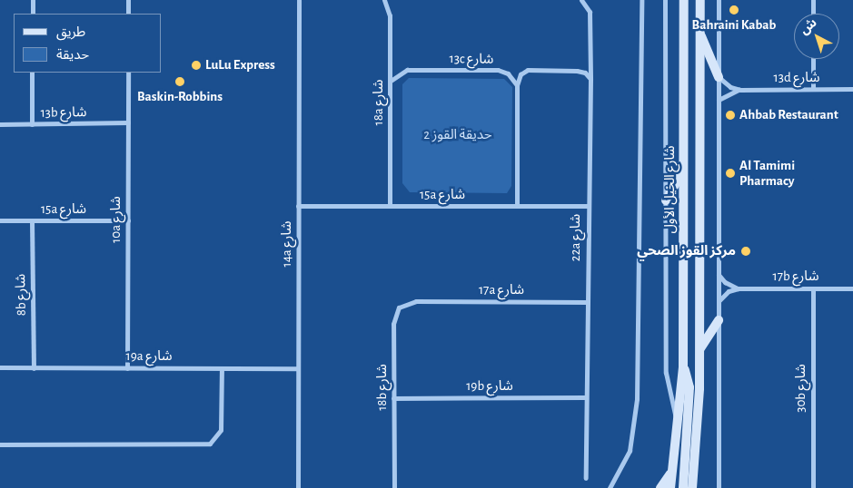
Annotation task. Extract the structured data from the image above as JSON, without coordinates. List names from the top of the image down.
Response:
{
  "streets": {
    "main road": ["شارع الخيل الأول"],
    "street": [
      "13c شارع",
      "13d شارع",
      "18a شارع",
      "13b شارع",
      "15a شارع",
      "10a شارع",
      "22a شارع",
      "14a شارع",
      "17b شارع",
      "17a شارع",
      "8b شارع",
      "19a شارع",
      "19b شارع",
      "18b شارع",
      "30b شارع"
    ]
  },
  "crossings": [
    ["13c شارع", "18a شارع"],
    ["18a شارع", "15a شارع"],
    ["13b شارع", "10a شارع"],
    ["15a شارع", "10a شارع"],
    ["15a شارع", "22a شارع"],
    ["15a شارع", "14a شارع"],
    ["15a شارع", "8b شارع"],
    ["10a شارع", "19a شارع"],
    ["22a شارع", "17a شارع"],
    ["22a شارع", "19b شارع"],
    ["14a شارع", "19a شارع"],
    ["17b شارع", "30b شارع"],
    ["17a شارع", "18b شارع"],
    ["8b شارع", "19a شارع"],
    ["19b شارع", "18b شارع"]
  ],
  "parks": ["حديقة القوز 2"],
  "places": [
    "Bahraini Kabab",
    "LuLu Express",
    "Baskin-Robbins",
    "Ahbab Restaurant",
    "Al Tamimi Pharmacy",
    "مركز القوز الصحي"
  ],
  "legend": ["طريق", "حديقة"],
  "north": "top left"
}
